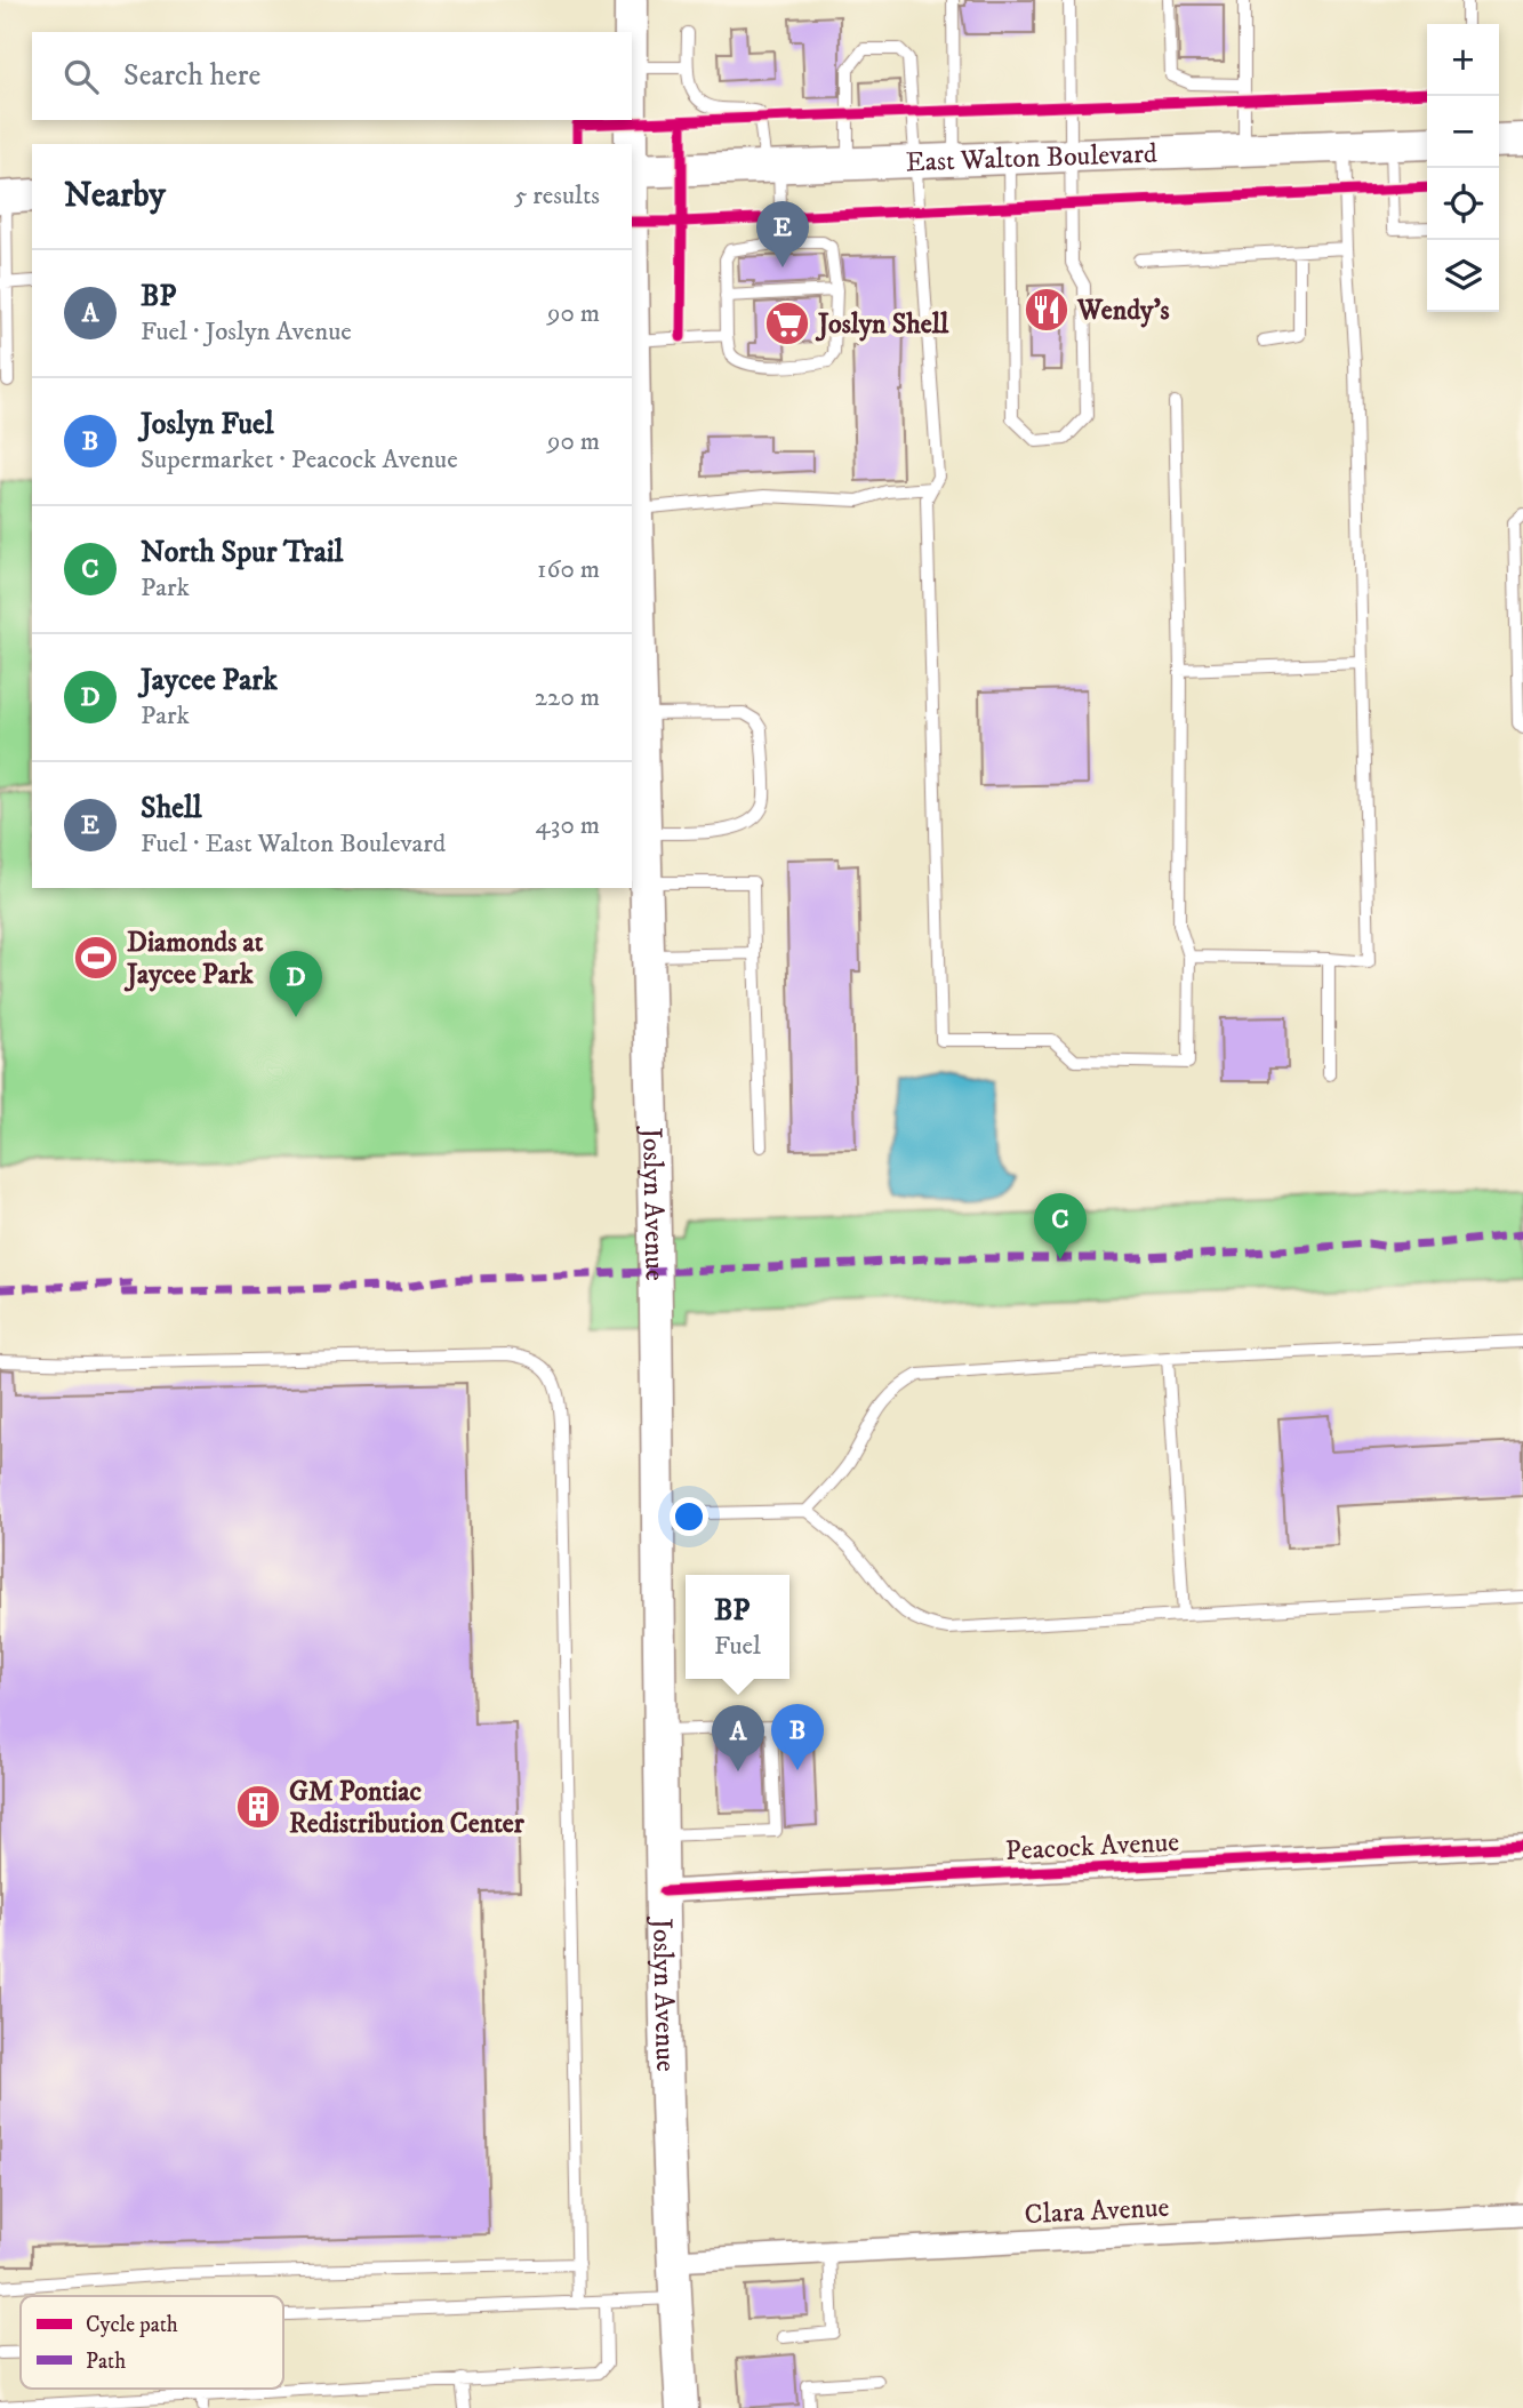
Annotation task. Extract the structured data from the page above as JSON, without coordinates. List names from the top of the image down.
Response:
{
  "streets": {
    "main road": ["East Walton Boulevard", "Joslyn Avenue"],
    "street": ["Peacock Avenue", "Clara Avenue"]
  },
  "crossings": [
    ["Joslyn Avenue", "Peacock Avenue"],
    ["Joslyn Avenue", "Clara Avenue"]
  ],
  "places": {
    "restaurant": ["Wendy's"],
    "supermarket": ["Joslyn Shell"],
    "sports": ["Diamonds at Jaycee Park"],
    "building": ["GM Pontiac Redistribution Center"]
  },
  "legend": ["Cycle path", "Path"],
  "page": {
    "map_buttons": ["+", "−"],
    "search": "Search here",
    "heading": ["Nearby", "5 results"],
    "pins": [
      "E",
      "D",
      "C",
      "B",
      "A"
    ],
    "list": [
      {
        "mark": "A",
        "name": "BP",
        "note": "Fuel · Joslyn Avenue",
        "value": "90 m"
      },
      {
        "mark": "B",
        "name": "Joslyn Fuel",
        "note": "Supermarket · Peacock Avenue",
        "value": "90 m"
      },
      {
        "mark": "C",
        "name": "North Spur Trail",
        "note": "Park",
        "value": "160 m"
      },
      {
        "mark": "D",
        "name": "Jaycee Park",
        "note": "Park",
        "value": "220 m"
      },
      {
        "mark": "E",
        "name": "Shell",
        "note": "Fuel · East Walton Boulevard",
        "value": "430 m"
      }
    ],
    "popup": ["BP", "Fuel"]
  }
}
